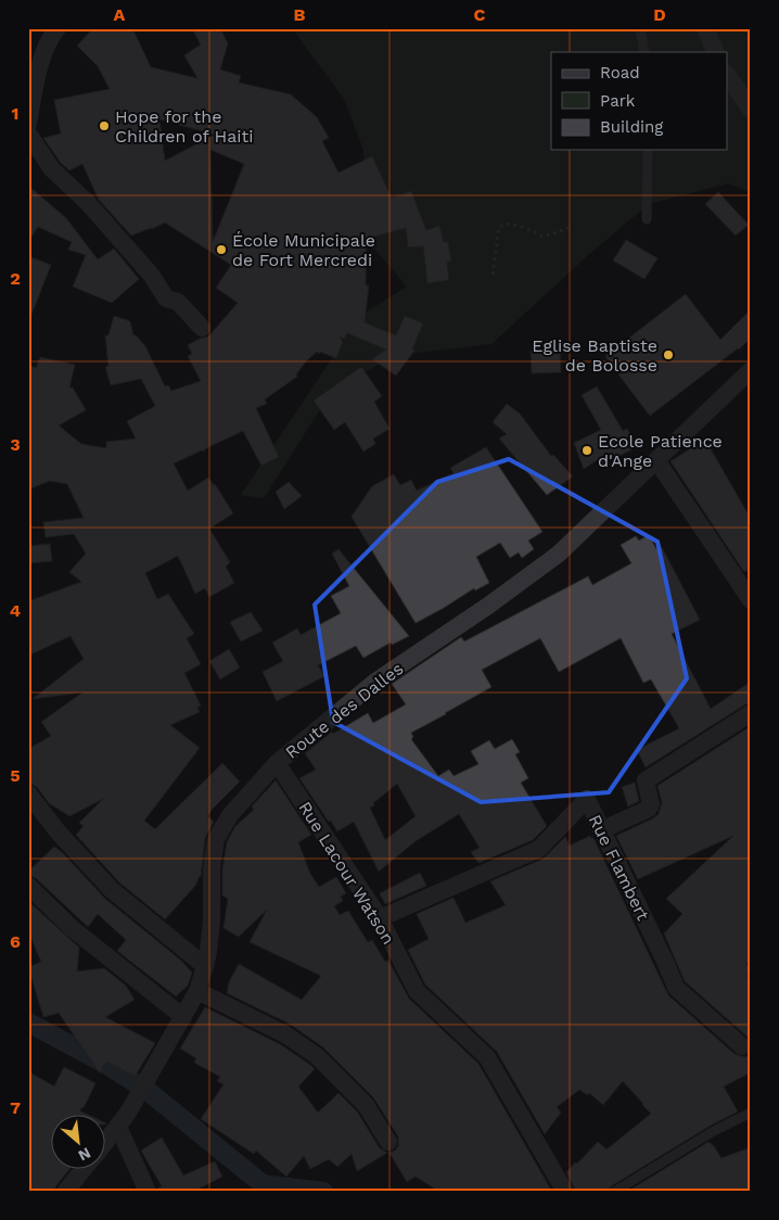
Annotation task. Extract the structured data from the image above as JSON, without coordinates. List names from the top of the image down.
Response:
{
  "streets": {
    "street": ["Route des Dalles", "Rue Flambert", "Rue Lacour Watson"]
  },
  "crossings": [
    ["Route des Dalles", "Rue Lacour Watson"],
    ["Rue Flambert", "Rue Lacour Watson"]
  ],
  "places": [
    "Hope for the Children of Haiti",
    "École Municipale de Fort Mercredi",
    "Eglise Baptiste de Bolosse",
    "Ecole Patience d'Ange"
  ],
  "legend": ["Road", "Park", "Building"],
  "north": "bottom right",
  "grid": {
    "columns": [
      "A",
      "B",
      "C",
      "D"
    ],
    "rows": [
      "1",
      "2",
      "3",
      "4",
      "5",
      "6",
      "7"
    ]
  }
}
